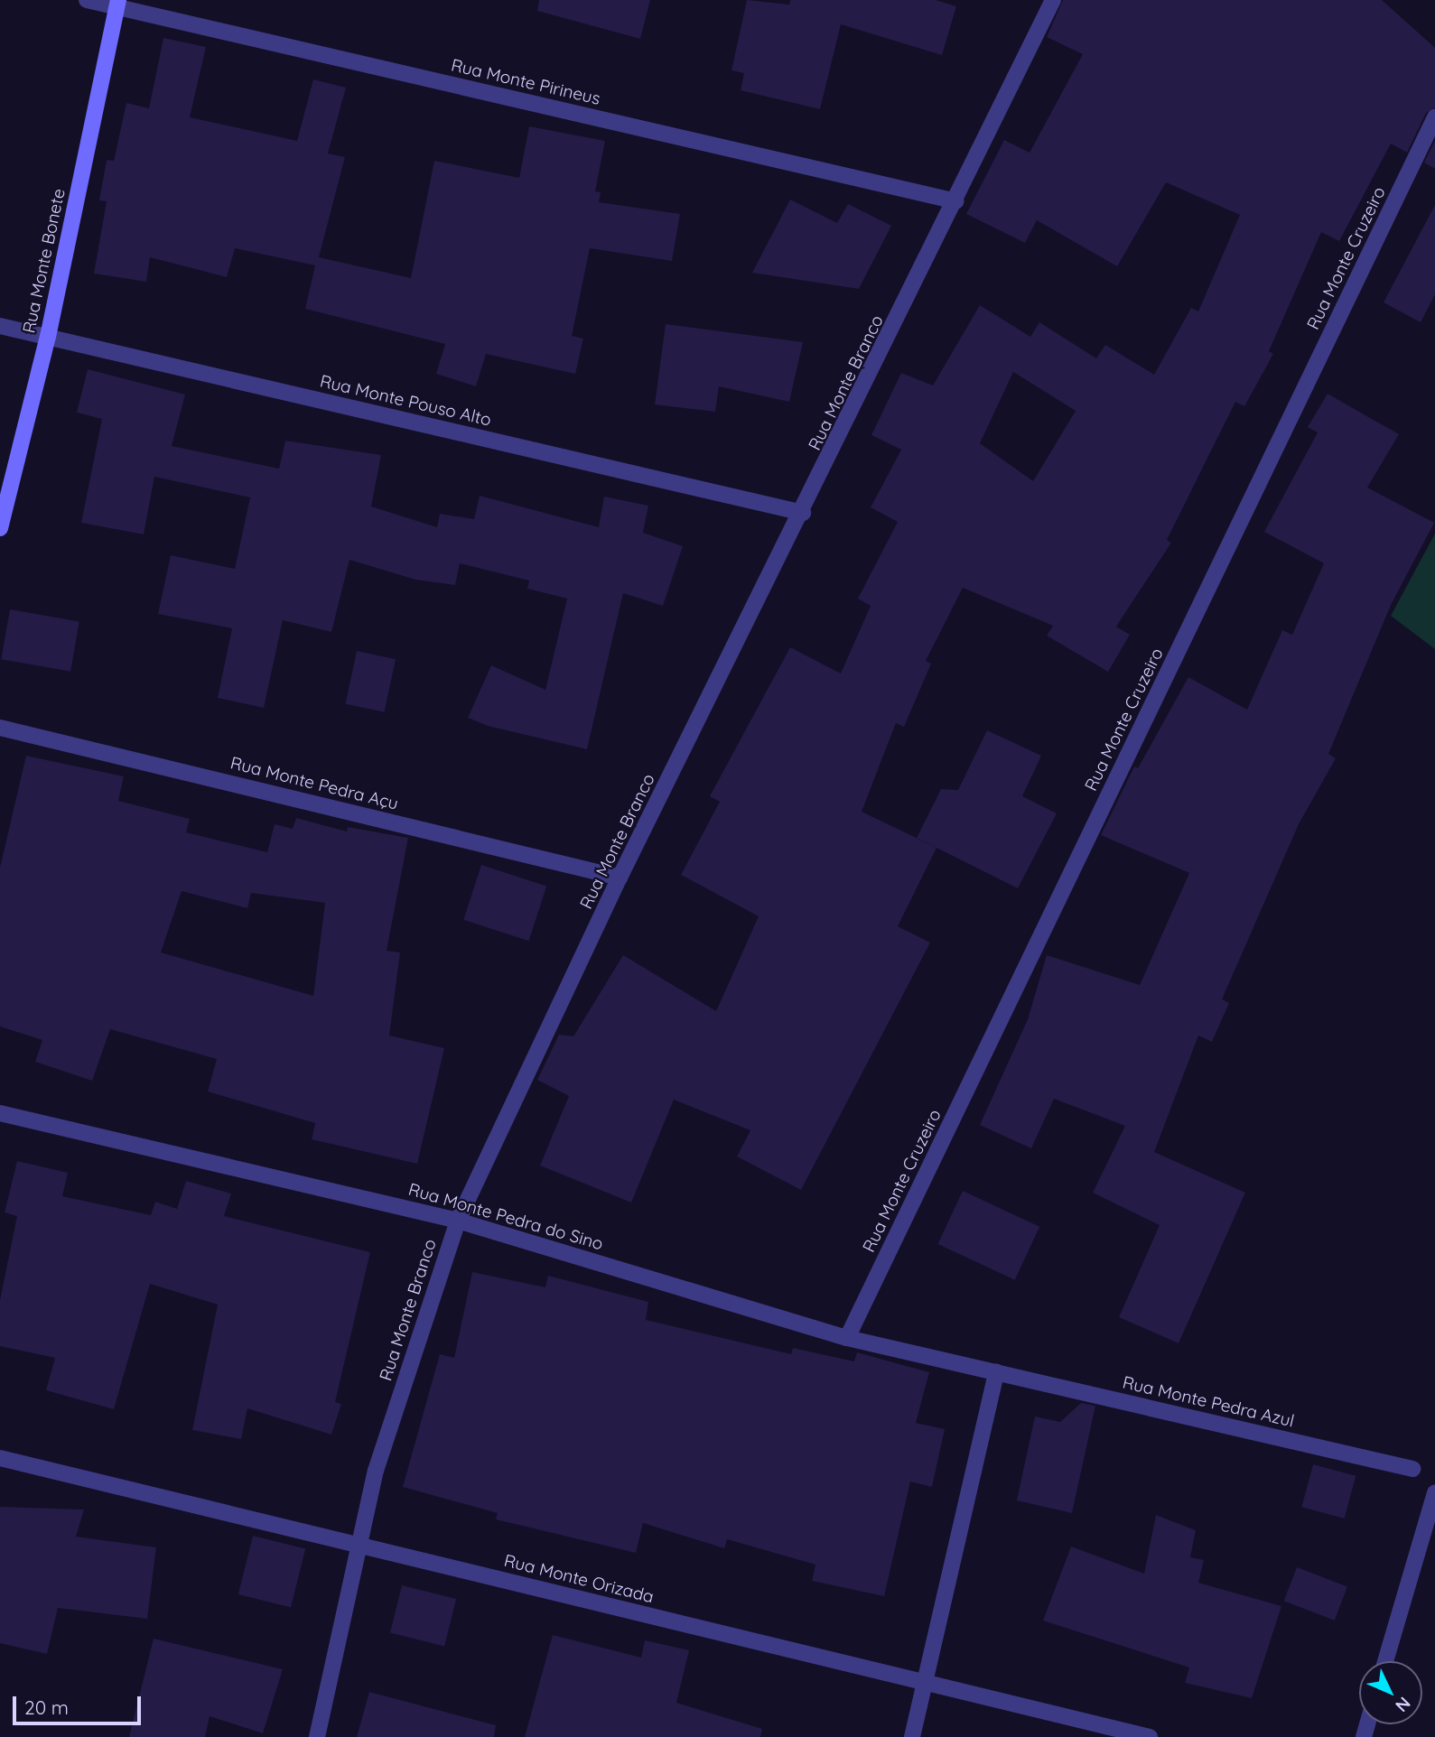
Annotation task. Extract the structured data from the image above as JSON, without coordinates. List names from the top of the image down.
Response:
{
  "streets": {
    "main road": ["Rua Monte Bonete"],
    "street": [
      "Rua Monte Pirineus",
      "Rua Monte Cruzeiro",
      "Rua Monte Branco",
      "Rua Monte Pouso Alto",
      "Rua Monte Pedra Açu",
      "Rua Monte Pedra do Sino",
      "Rua Monte Pedra Azul",
      "Rua Monte Orizada"
    ]
  },
  "crossings": [
    ["Rua Monte Pirineus", "Rua Monte Bonete"],
    ["Rua Monte Pirineus", "Rua Monte Branco"],
    ["Rua Monte Cruzeiro", "Rua Monte Pedra do Sino"],
    ["Rua Monte Bonete", "Rua Monte Pouso Alto"],
    ["Rua Monte Branco", "Rua Monte Pouso Alto"],
    ["Rua Monte Branco", "Rua Monte Pedra Açu"],
    ["Rua Monte Branco", "Rua Monte Pedra do Sino"],
    ["Rua Monte Branco", "Rua Monte Orizada"],
    ["Rua Monte Pedra do Sino", "Rua Monte Pedra Azul"]
  ],
  "scale_bar": "20 m",
  "north": "bottom right"
}
